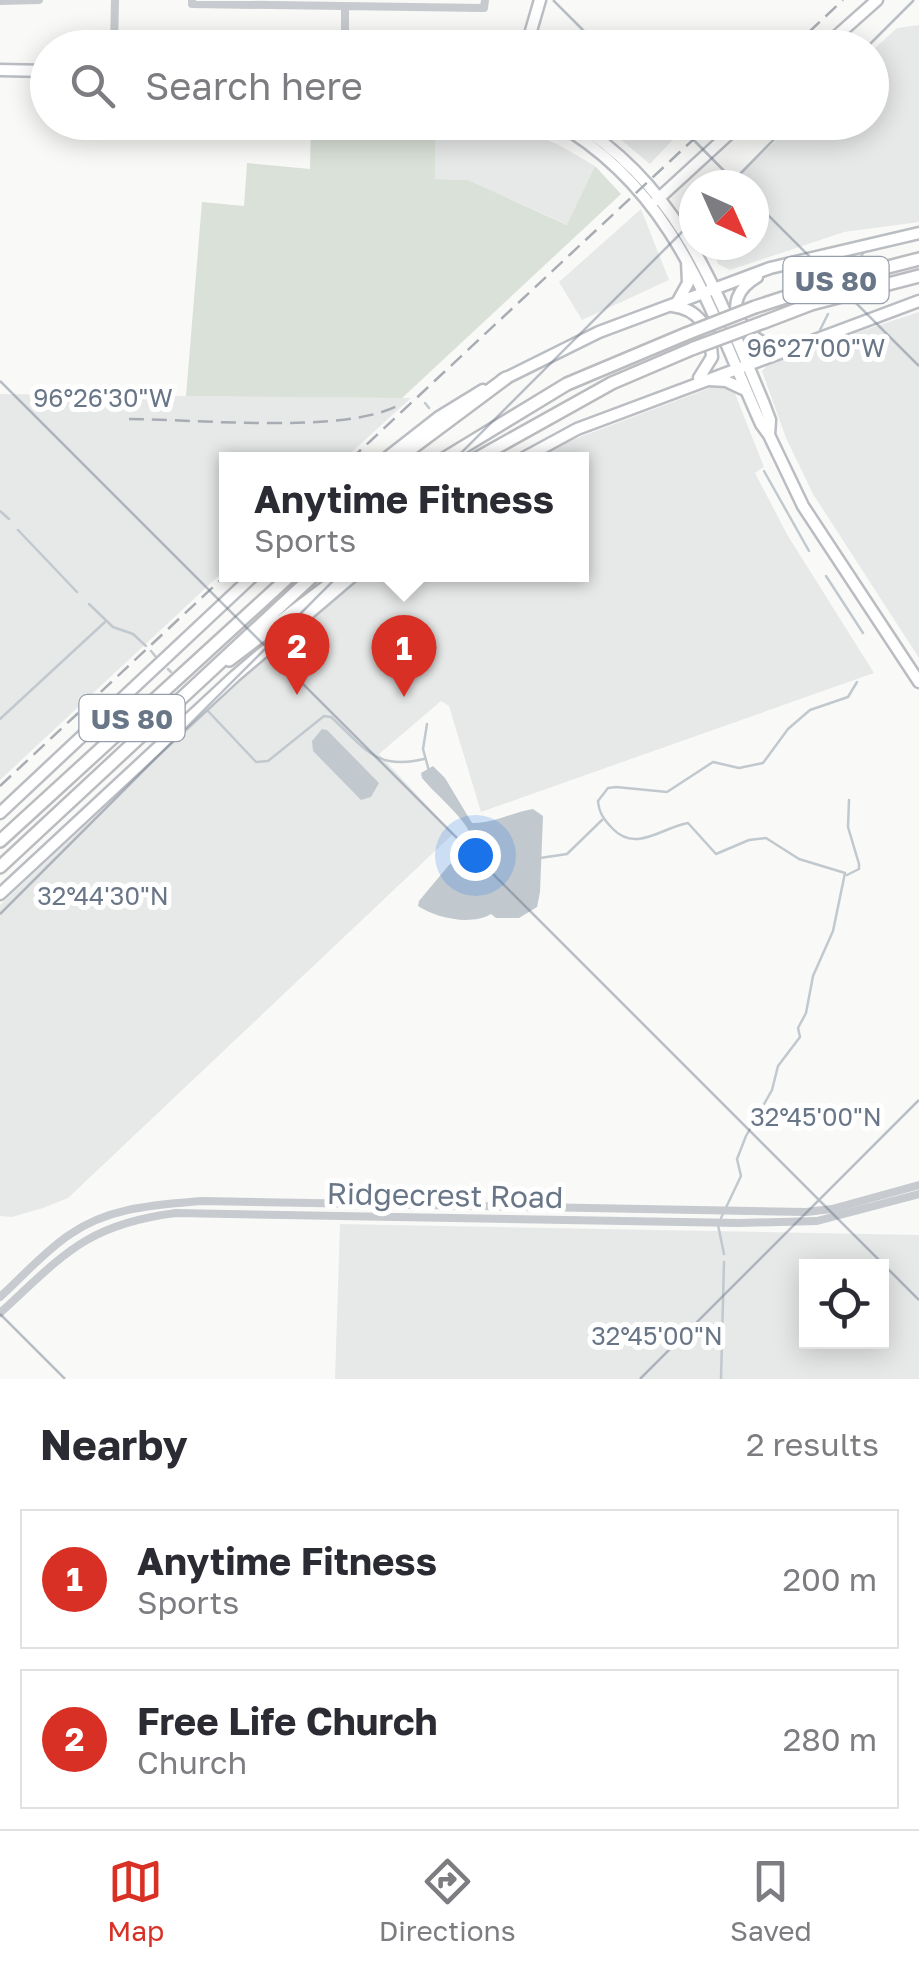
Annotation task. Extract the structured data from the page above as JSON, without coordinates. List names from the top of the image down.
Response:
{
  "streets": {
    "highway": ["US 80"],
    "street": ["Ridgecrest Road"]
  },
  "north": "bottom right",
  "page": {
    "search": "Search here",
    "popup": ["Anytime Fitness", "Sports"],
    "pins": ["2", "1"],
    "heading": ["Nearby", "2 results"],
    "list": [
      {
        "mark": "1",
        "name": "Anytime Fitness",
        "note": "Sports",
        "value": "200 m"
      },
      {
        "mark": "2",
        "name": "Free Life Church",
        "note": "Church",
        "value": "280 m"
      }
    ],
    "nav": ["Map", "Directions", "Saved"]
  },
  "coordinates": [
    "96°27'00\"W",
    "96°26'30\"W",
    "32°44'30\"N",
    "32°45'00\"N"
  ]
}
